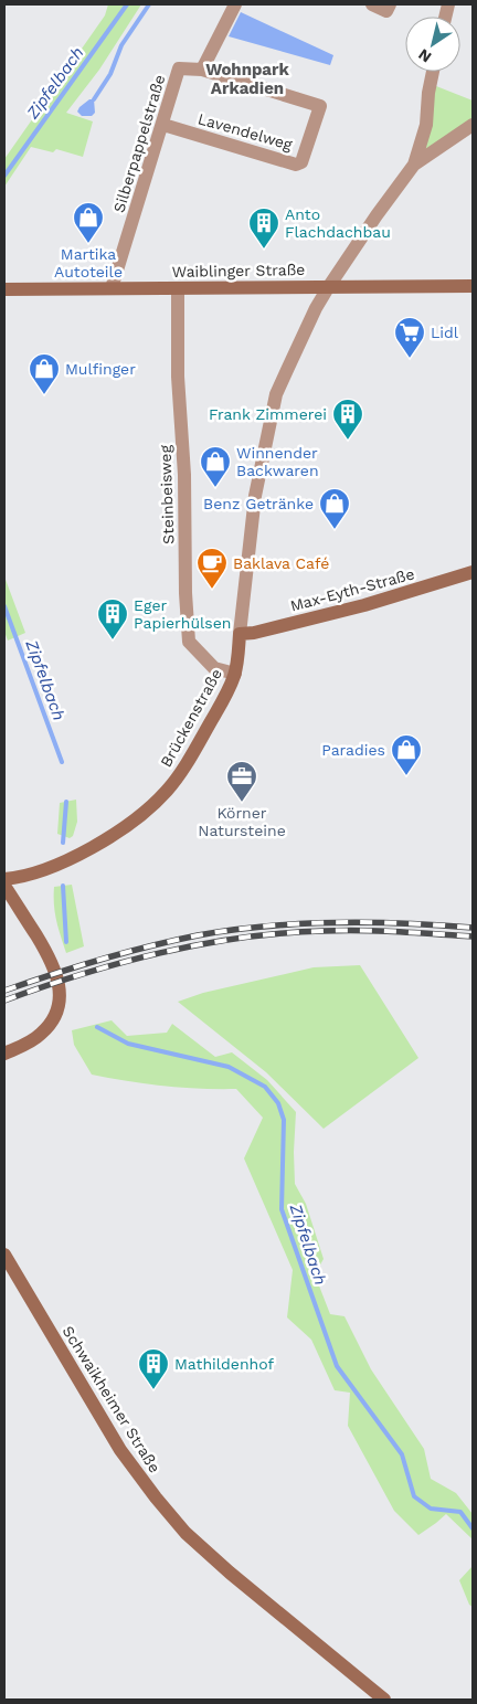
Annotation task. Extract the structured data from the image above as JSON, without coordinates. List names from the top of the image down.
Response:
{
  "streets": {
    "main road": [
      "Waiblinger Straße",
      "Max-Eyth-Straße",
      "Brückenstraße",
      "Schwaikheimer Straße"
    ],
    "street": ["Lavendelweg", "Silberpappelstraße", "Steinbeisweg"]
  },
  "crossings": [
    ["Lavendelweg", "Silberpappelstraße"],
    ["Silberpappelstraße", "Waiblinger Straße"],
    ["Waiblinger Straße", "Steinbeisweg"],
    ["Waiblinger Straße", "Brückenstraße"],
    ["Steinbeisweg", "Brückenstraße"],
    ["Max-Eyth-Straße", "Brückenstraße"]
  ],
  "districts": ["Wohnpark Arkadien"],
  "water": ["Zipfelbach"],
  "places": {
    "shop": [
      "Martika Autoteile",
      "Mulfinger",
      "Winnender Backwaren",
      "Benz Getränke",
      "Paradies"
    ],
    "building": [
      "Anto Flachdachbau",
      "Frank Zimmerei",
      "Eger Papierhülsen",
      "Mathildenhof"
    ],
    "supermarket": ["Lidl"],
    "cafe": ["Baklava Café"],
    "office": ["Körner Natursteine"]
  },
  "north": "bottom left"
}
